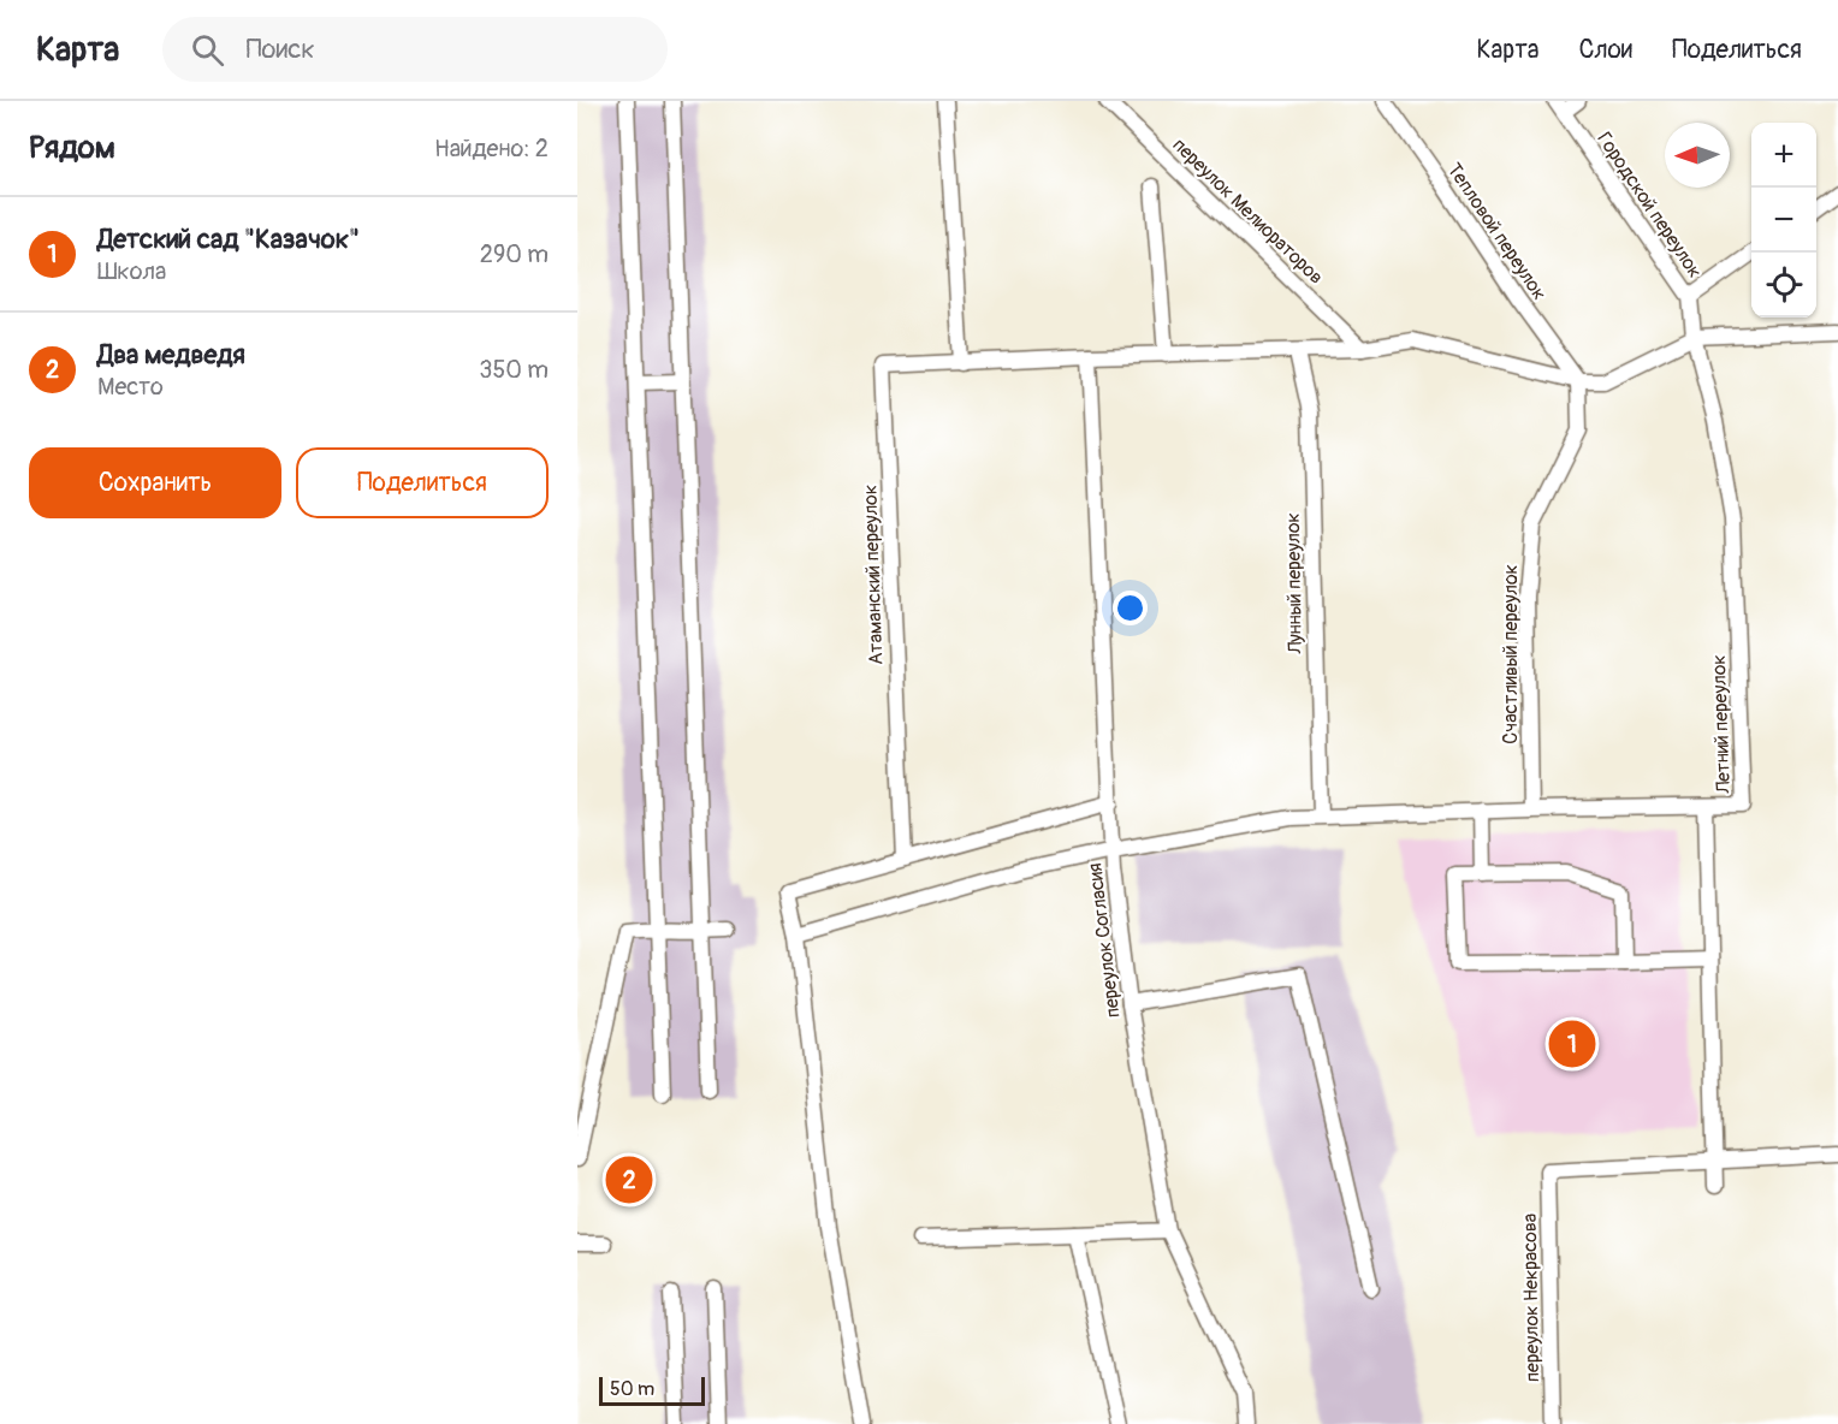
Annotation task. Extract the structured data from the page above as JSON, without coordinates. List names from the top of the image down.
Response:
{
  "streets": {
    "street": [
      "Городской переулок",
      "переулок Мелиораторов",
      "Тепловой переулок",
      "Атаманский переулок",
      "Лунный переулок",
      "Счастливый переулок",
      "Летний переулок",
      "переулок Согласия",
      "переулок Некрасова"
    ]
  },
  "crossings": [
    ["Городской переулок", "Летний переулок"],
    ["Тепловой переулок", "Счастливый переулок"],
    ["Летний переулок", "переулок Некрасова"]
  ],
  "scale_bar": "50 m",
  "north": "left",
  "page": {
    "header": "Карта",
    "search": "Поиск",
    "nav": ["Карта", "Слои", "Поделиться"],
    "heading": ["Рядом", "Найдено: 2"],
    "map_buttons": ["+", "−"],
    "list": [
      {
        "mark": "1",
        "name": "Детский сад \"Казачок\"",
        "note": "Школа",
        "value": "290 m"
      },
      {
        "mark": "2",
        "name": "Два медведя",
        "note": "Место",
        "value": "350 m"
      }
    ],
    "buttons": ["Сохранить", "Поделиться"],
    "pins": ["1", "2"],
    "scale": "50 m"
  }
}
